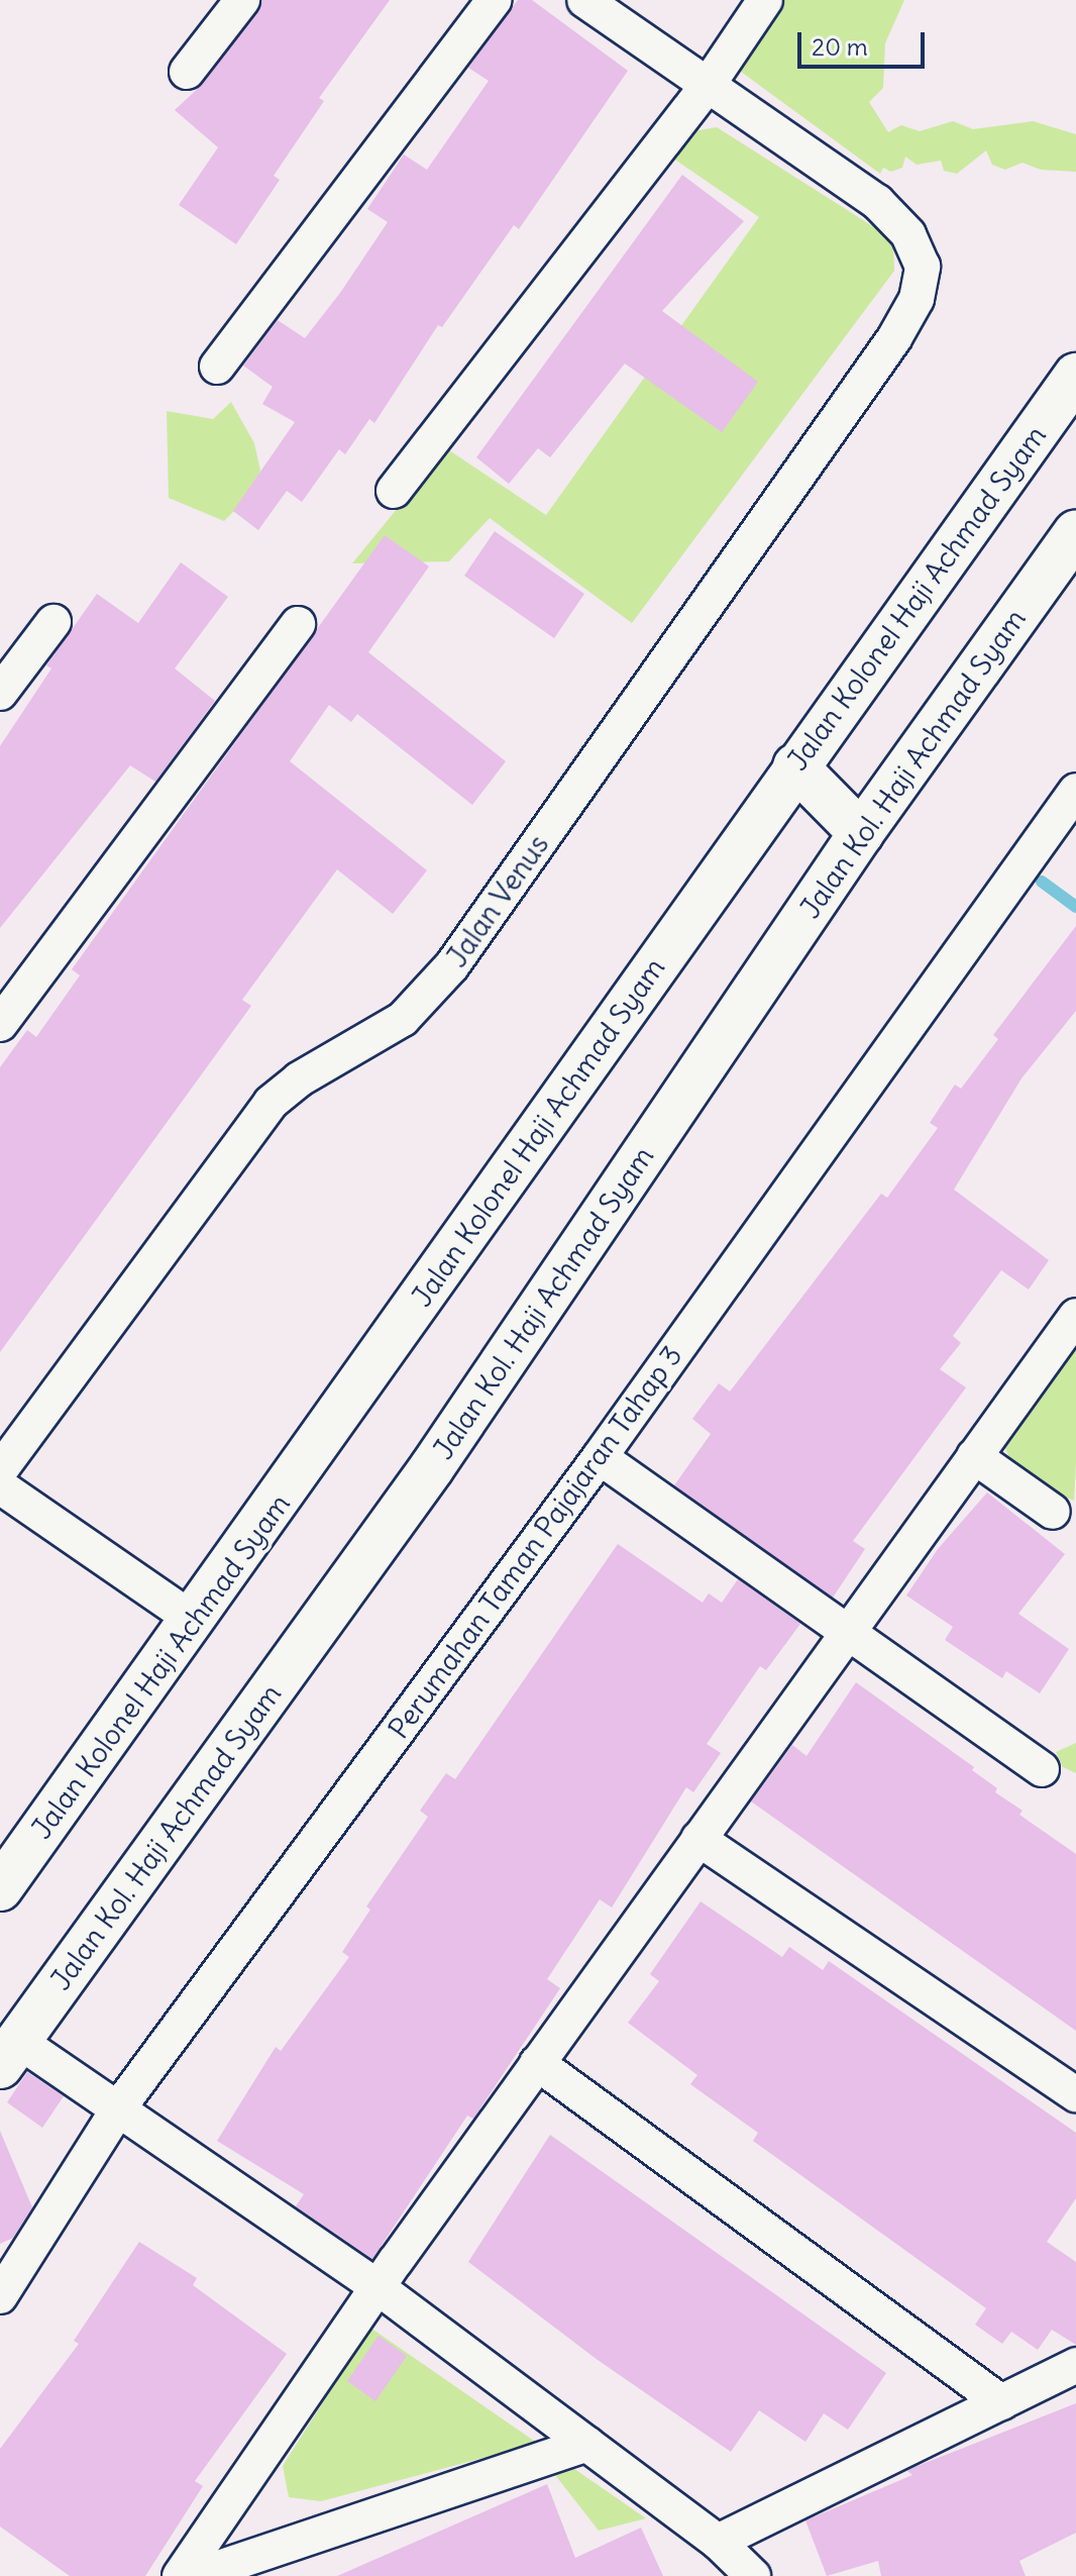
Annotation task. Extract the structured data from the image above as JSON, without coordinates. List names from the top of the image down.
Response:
{
  "streets": {
    "main road": ["Jalan Kolonel Haji Achmad Syam", "Jalan Kol. Haji Achmad Syam"],
    "street": ["Jalan Venus", "Perumahan Taman Pajajaran Tahap 3"]
  },
  "scale_bar": "20 m"
}
